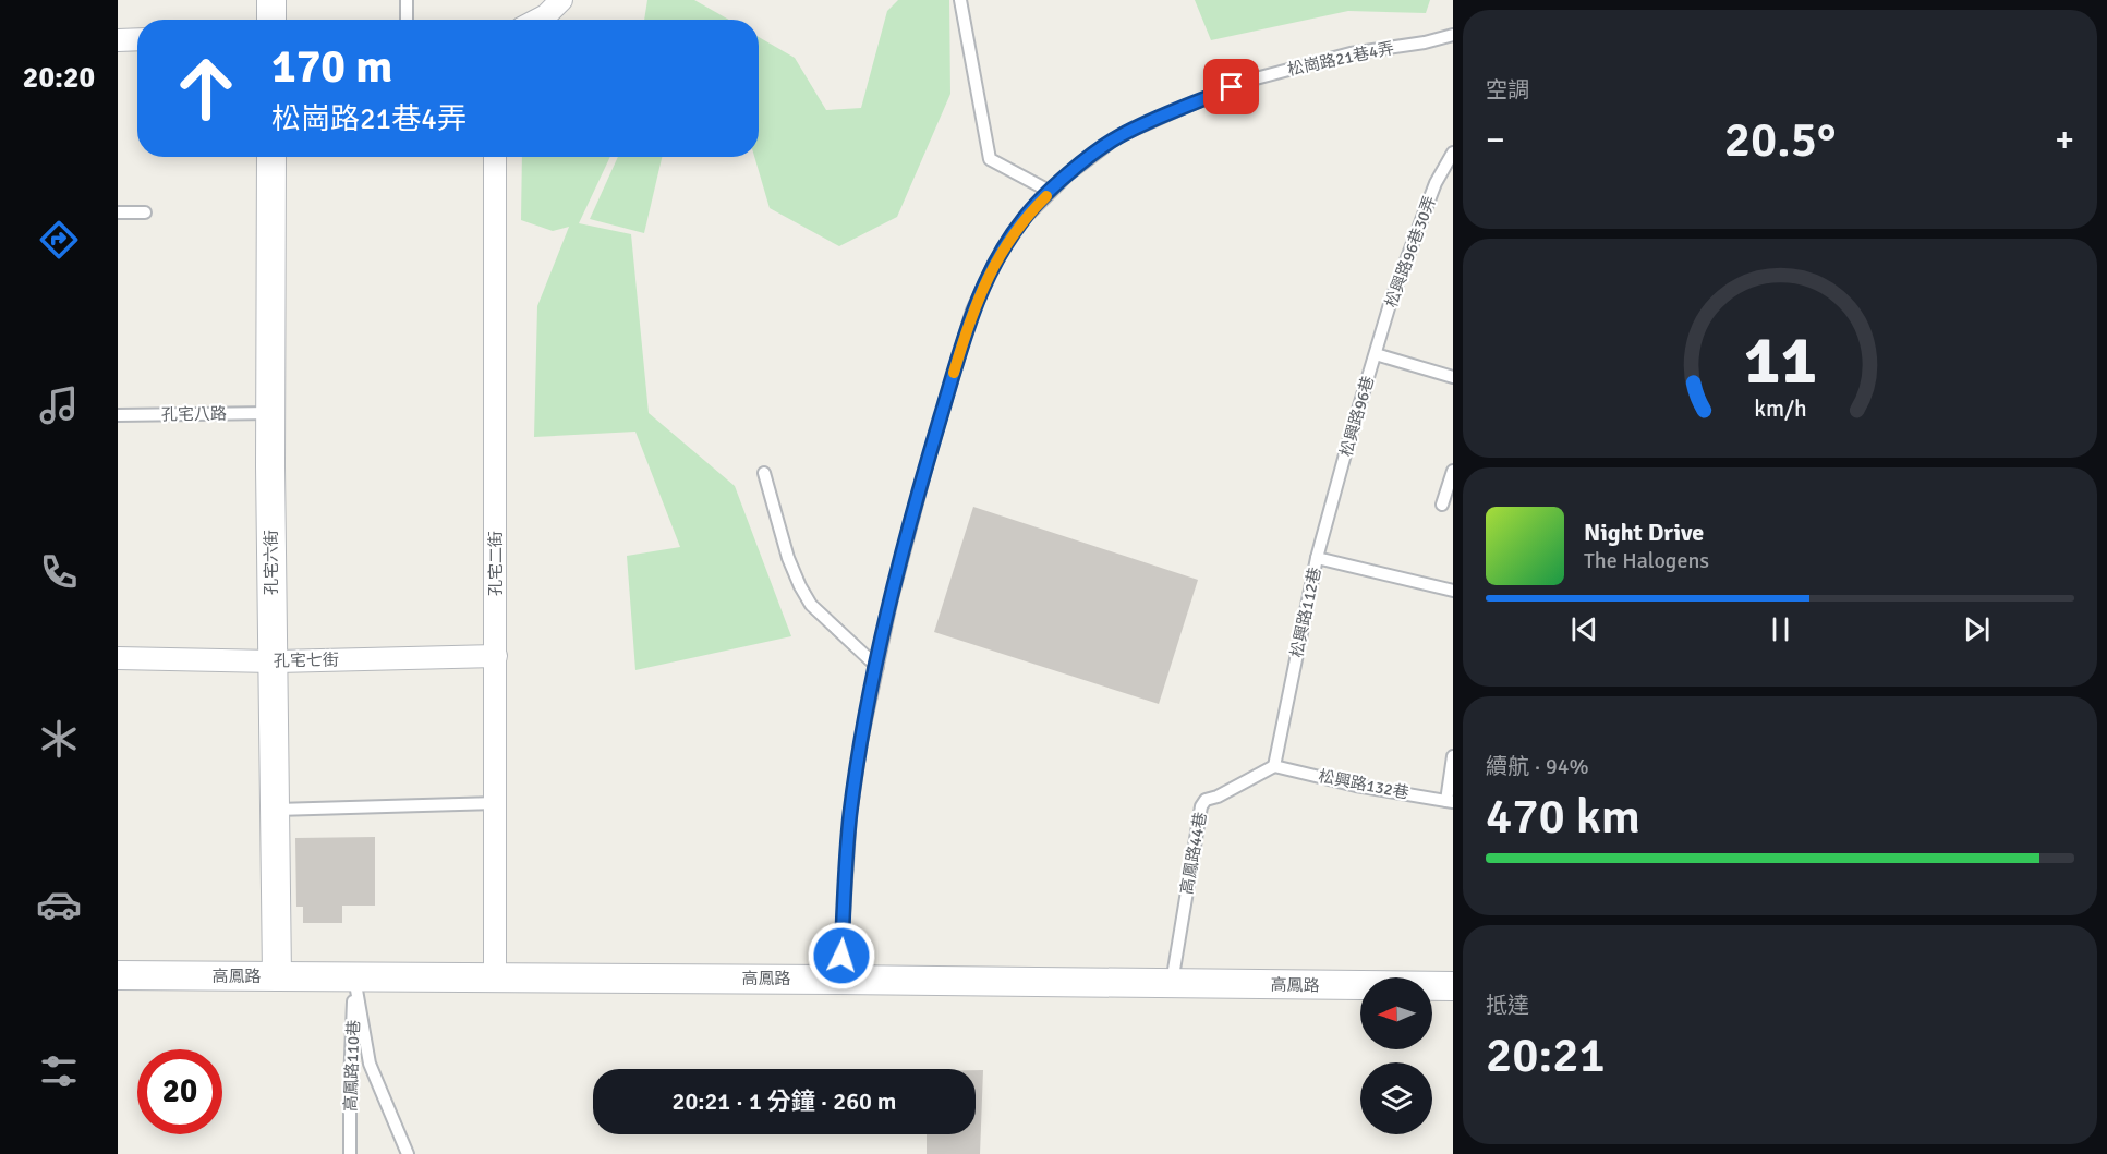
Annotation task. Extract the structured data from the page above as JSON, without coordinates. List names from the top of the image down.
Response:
{
  "streets": {
    "street": [
      "孔宅六街",
      "孔宅二街",
      "孔宅七街",
      "高鳳路"
    ],
    "lane": [
      "松崗路21巷4弄",
      "松興路96巷30弄",
      "孔宅八路",
      "松興路96巷",
      "松興路112巷",
      "松興路132巷",
      "高鳳路44巷",
      "高鳳路110巷"
    ]
  },
  "crossings": [
    ["松崗路21巷4弄", "高鳳路"],
    ["松興路96巷30弄", "松興路96巷"],
    ["孔宅八路", "孔宅六街"],
    ["松興路96巷", "松興路112巷"],
    ["孔宅六街", "孔宅七街"],
    ["孔宅六街", "高鳳路"],
    ["孔宅二街", "孔宅七街"],
    ["孔宅二街", "高鳳路"],
    ["松興路112巷", "松興路132巷"],
    ["松興路112巷", "高鳳路44巷"],
    ["松興路132巷", "高鳳路44巷"],
    ["高鳳路44巷", "高鳳路"],
    ["高鳳路", "高鳳路110巷"]
  ],
  "north": "left",
  "page": {
    "tabs": "20:20",
    "tile": [
      "空調",
      ["續航 · 94%", "470 km"],
      ["抵達", "20:21"]
    ],
    "turn": ["170 m", "松崗路21巷4弄"],
    "heat": ["−", "20.5°", "+"],
    "song": ["Night Drive", "The Halogens"],
    "limit": "20",
    "trip": "20:21 · 1 分鐘 · 260 m",
    "gauge": ["11", "km/h"]
  }
}
